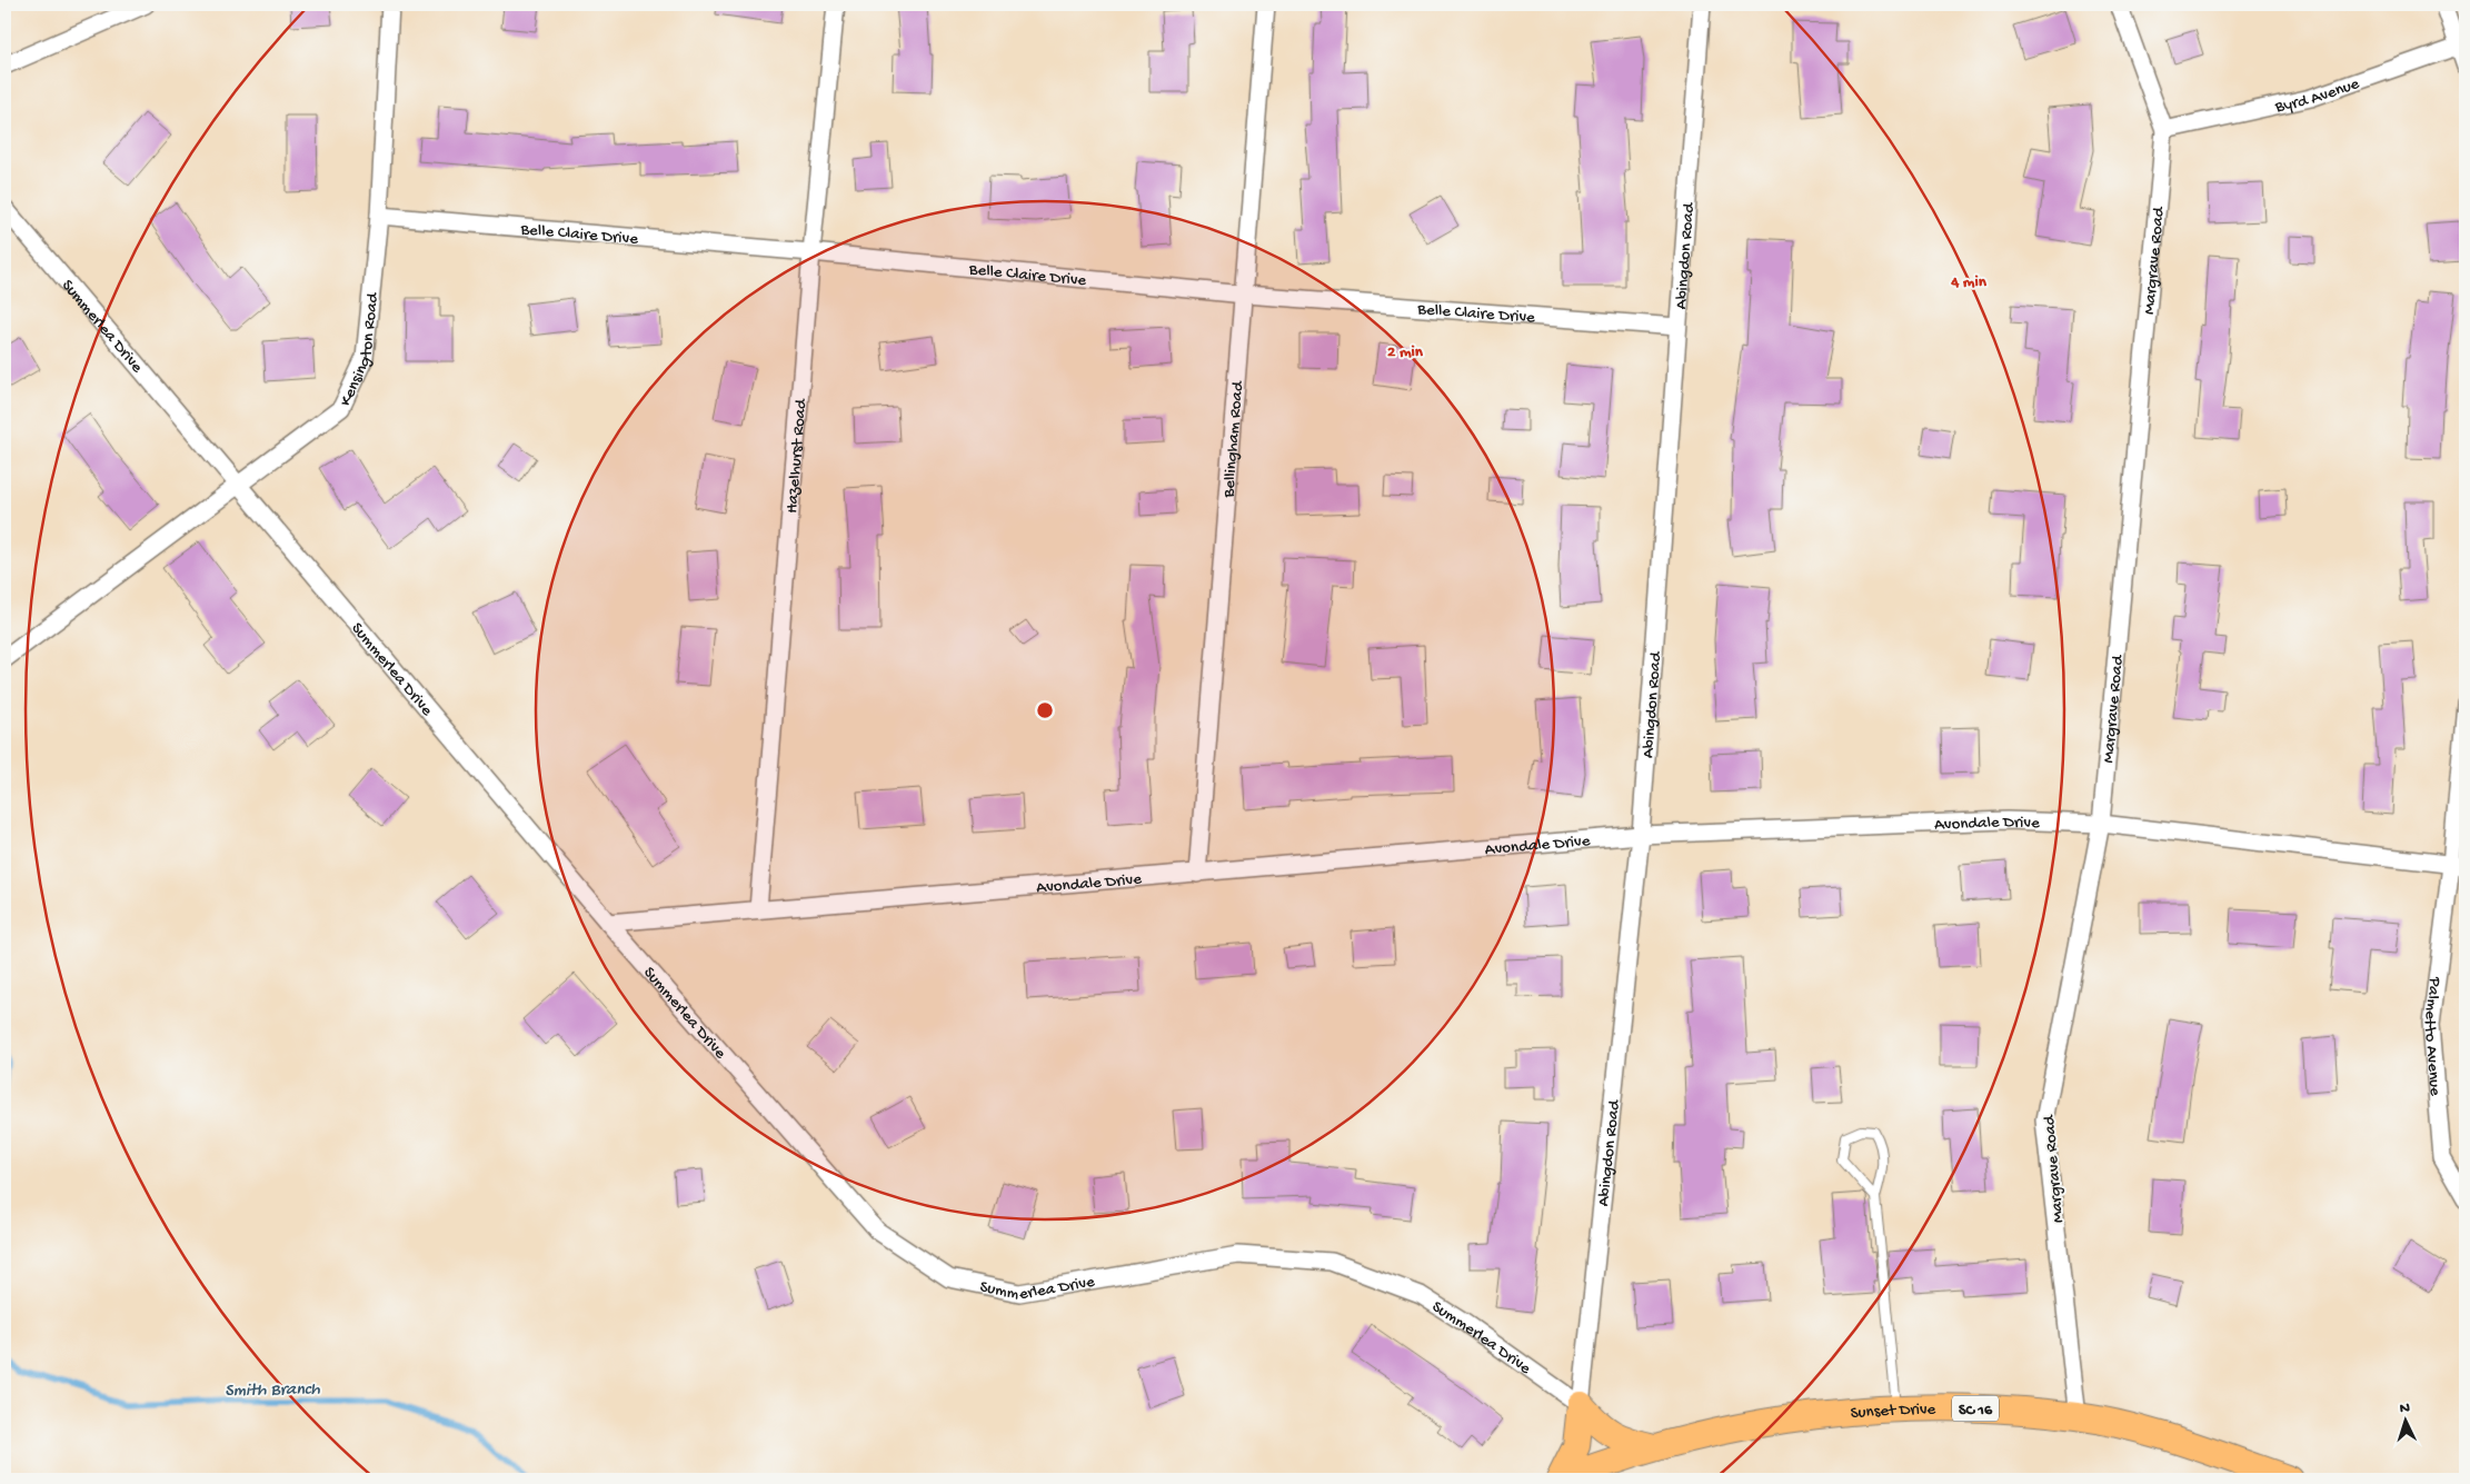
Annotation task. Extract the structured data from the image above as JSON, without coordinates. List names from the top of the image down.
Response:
{
  "streets": {
    "main road": ["SC 16", "Sunset Drive"],
    "street": [
      "Byrd Avenue",
      "Belle Claire Drive",
      "Abingdon Road",
      "Margrave Road",
      "Summerlea Drive",
      "Kensington Road",
      "Bellingham Road",
      "Hazelhurst Road",
      "Avondale Drive",
      "Palmetto Avenue"
    ]
  },
  "crossings": [
    ["Byrd Avenue", "Margrave Road"],
    ["Belle Claire Drive", "Abingdon Road"],
    ["Belle Claire Drive", "Kensington Road"],
    ["Belle Claire Drive", "Bellingham Road"],
    ["Belle Claire Drive", "Hazelhurst Road"],
    ["Abingdon Road", "Summerlea Drive"],
    ["Abingdon Road", "Avondale Drive"],
    ["Margrave Road", "Avondale Drive"],
    ["Margrave Road", "Sunset Drive"],
    ["Summerlea Drive", "Kensington Road"],
    ["Summerlea Drive", "Avondale Drive"],
    ["Bellingham Road", "Avondale Drive"],
    ["Hazelhurst Road", "Avondale Drive"],
    ["Avondale Drive", "Palmetto Avenue"]
  ],
  "water": ["Smith Branch"],
  "north": "top",
  "rings": ["4 min", "2 min"]
}
